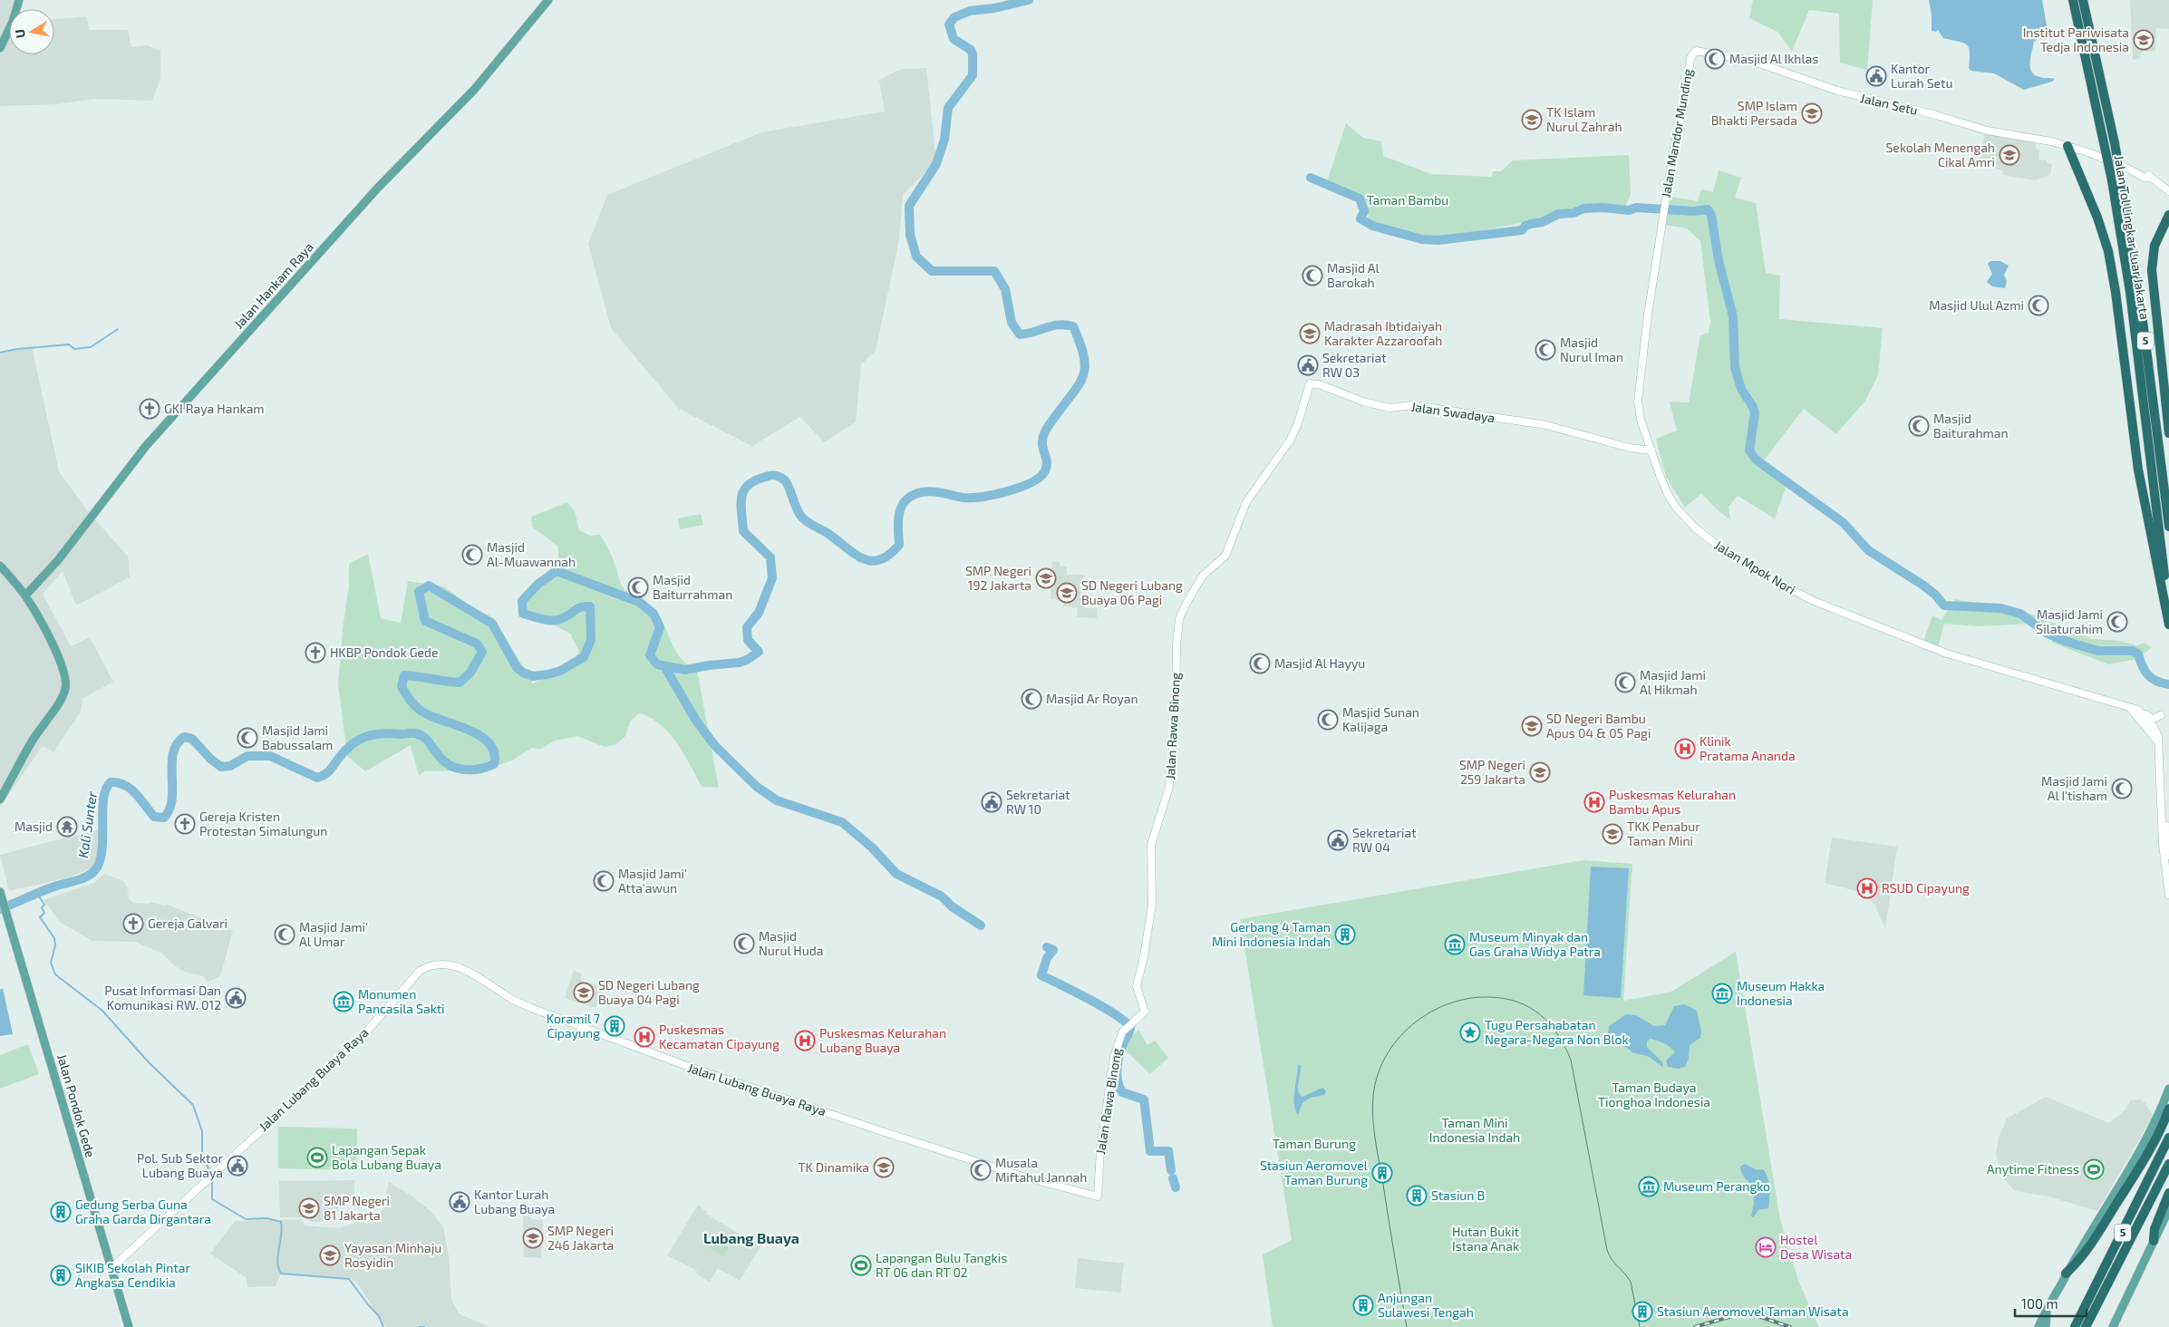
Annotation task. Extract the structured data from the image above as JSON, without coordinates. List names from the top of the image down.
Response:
{
  "streets": {
    "highway": ["Jalan Tol Lingkar Luar Jakarta", "5"],
    "main road": [
      "Jalan Setu",
      "Jalan Mandor Munding",
      "Jalan Hankam Raya",
      "Jalan Swadaya",
      "Jalan Mpok Nori",
      "Jalan Rawa Binong",
      "Jalan Lubang Buaya Raya",
      "Jalan Pondok Gede"
    ]
  },
  "crossings": [
    ["Jalan Setu", "Jalan Mandor Munding"],
    ["Jalan Mandor Munding", "Jalan Mpok Nori"],
    ["Jalan Swadaya", "Jalan Mpok Nori"],
    ["Jalan Swadaya", "Jalan Rawa Binong"],
    ["Jalan Rawa Binong", "Jalan Lubang Buaya Raya"],
    ["Jalan Lubang Buaya Raya", "Jalan Pondok Gede"]
  ],
  "districts": ["Lubang Buaya"],
  "water": ["Kali Sunter"],
  "parks": [
    "Taman Bambu",
    "Taman Budaya Tionghoa Indonesia",
    "Taman Mini Indonesia Indah",
    "Taman Burung",
    "Hutan Bukit Istana Anak"
  ],
  "places": {
    "school or university": [
      "Institut Pariwisata Tedja Indonesia",
      "SMP Islam Bhakti Persada",
      "TK Islam Nurul Zahrah",
      "Sekolah Menengah Cikal Amri",
      "Madrasah Ibtidaiyah Karakter Azzaroofah",
      "SMP Negeri 192 Jakarta",
      "SD Negeri Lubang Buaya 06 Pagi",
      "SD Negeri Bambu Apus 04 & 05 Pagi",
      "SMP Negeri 259 Jakarta",
      "TKK Penabur Taman Mini",
      "SD Negeri Lubang Buaya 04 Pagi",
      "TK Dinamika",
      "SMP Negeri 81 Jakarta",
      "SMP Negeri 246 Jakarta",
      "Yayasan Minhaju Rosyidin"
    ],
    "mosque": [
      "Masjid Al Ikhlas",
      "Masjid Al Barokah",
      "Masjid Ulul Azmi",
      "Masjid Nurul Iman",
      "Masjid Baiturahman",
      "Masjid Al-Muawannah",
      "Masjid Baiturrahman",
      "Masjid Jami Silaturahim",
      "Masjid Al Hayyu",
      "Masjid Jami Al Hikmah",
      "Masjid Ar Royan",
      "Masjid Sunan Kalijaga",
      "Masjid Jami Babussalam",
      "Masjid Jami Al I'tisham",
      "Masjid Jami' Atta'awun",
      "Masjid Jami' Al Umar",
      "Masjid Nurul Huda",
      "Musala Miftahul Jannah"
    ],
    "public building": [
      "Kantor Lurah Setu",
      "Sekretariat RW 03",
      "Sekretariat RW 10",
      "Sekretariat RW 04",
      "Pusat Informasi Dan Komunikasi RW. 012",
      "Pol. Sub Sektor Lubang Buaya",
      "Kantor Lurah Lubang Buaya"
    ],
    "church": [
      "GKI Raya Hankam",
      "HKBP Pondok Gede",
      "Gereja Kristen Protestan Simalungun",
      "Gereja Galvari"
    ],
    "hospital": [
      "Klinik Pratama Ananda",
      "Puskesmas Kelurahan Bambu Apus",
      "RSUD Cipayung",
      "Puskesmas Kecamatan Cipayung",
      "Puskesmas Kelurahan Lubang Buaya"
    ],
    "temple": ["Masjid"],
    "building": [
      "Gerbang 4 Taman Mini Indonesia Indah",
      "Koramil 7 Cipayung",
      "Stasiun Aeromovel Taman Burung",
      "Stasiun B",
      "Gedung Serba Guna Graha Garda Dirgantara",
      "SIKIB Sekolah Pintar Angkasa Cendikia",
      "Anjungan Sulawesi Tengah",
      "Stasiun Aeromovel Taman Wisata"
    ],
    "museum": [
      "Museum Minyak dan Gas Graha Widya Patra",
      "Museum Hakka Indonesia",
      "Monumen Pancasila Sakti",
      "Museum Perangko"
    ],
    "place": ["Tugu Persahabatan Negara-Negara Non Blok"],
    "sports": ["Lapangan Sepak Bola Lubang Buaya", "Anytime Fitness", "Lapangan Bulu Tangkis RT 06 dan RT 02"],
    "hotel": ["Hostel Desa Wisata"]
  },
  "scale_bar": "100 m",
  "north": "left"
}
